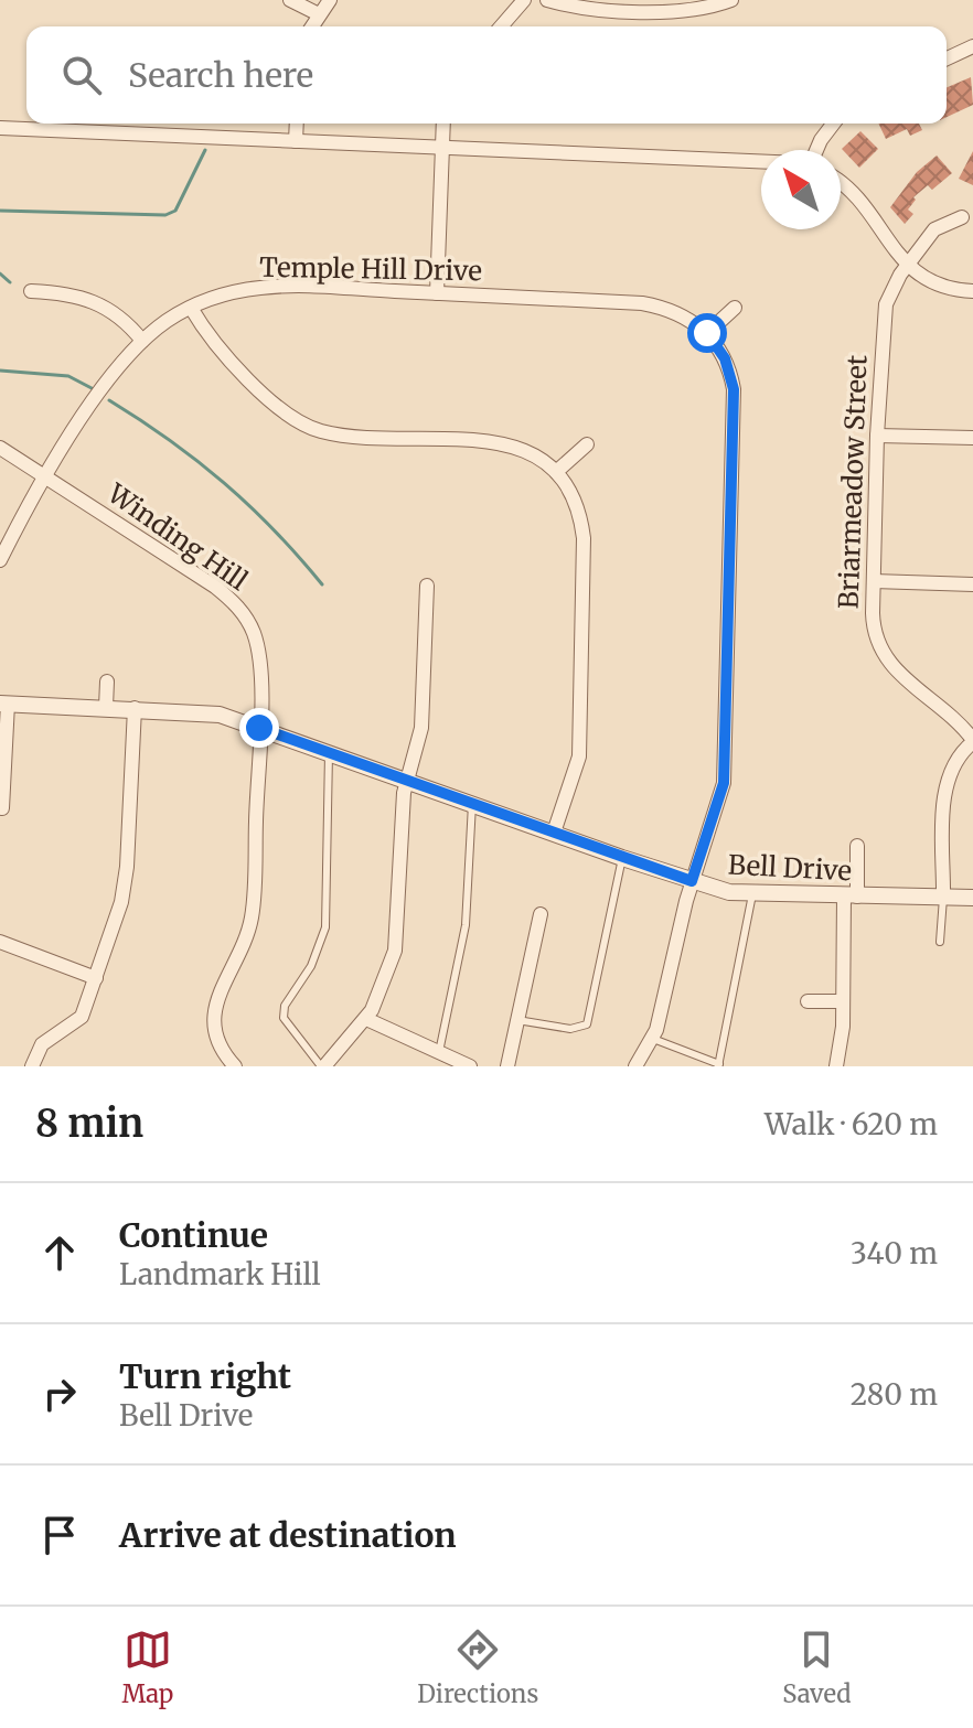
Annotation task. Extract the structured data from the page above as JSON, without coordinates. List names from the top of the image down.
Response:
{
  "streets": {
    "street": [
      "Temple Hill Drive",
      "Briarmeadow Street",
      "Winding Hill",
      "Bell Drive"
    ]
  },
  "crossings": [
    ["Temple Hill Drive", "Winding Hill"],
    ["Winding Hill", "Bell Drive"]
  ],
  "north": "top left",
  "page": {
    "search": "Search here",
    "heading": ["8 min", "Walk · 620 m"],
    "list": [
      ["Continue", "Landmark Hill", "340 m"],
      ["Turn right", "Bell Drive", "280 m"],
      "Arrive at destination"
    ],
    "nav": ["Map", "Directions", "Saved"]
  }
}
